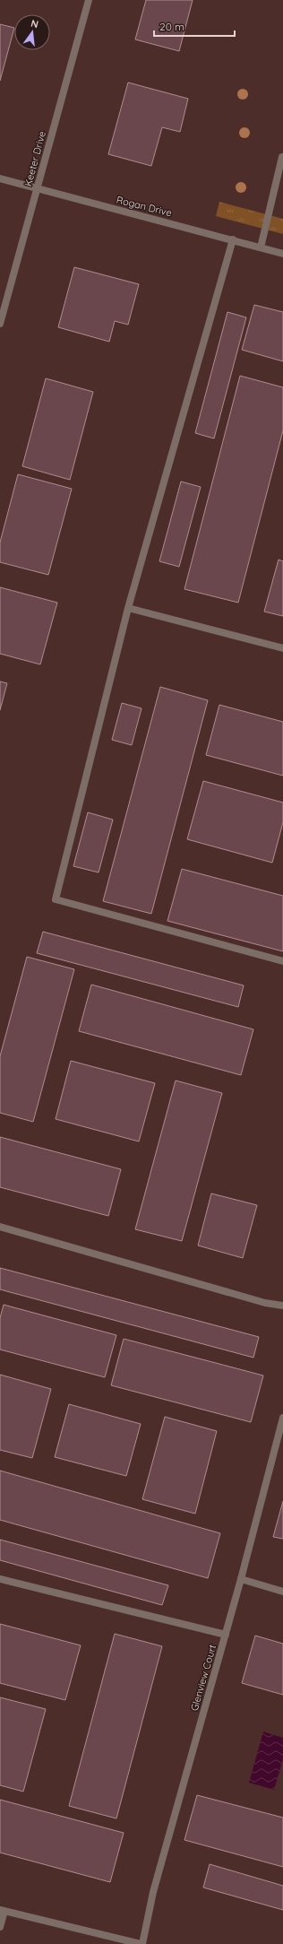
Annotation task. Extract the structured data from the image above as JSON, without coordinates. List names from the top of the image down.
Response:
{
  "streets": {
    "street": ["Keeter Drive", "Rogan Drive", "Glenview Court"]
  },
  "crossings": [
    ["Keeter Drive", "Rogan Drive"]
  ],
  "scale_bar": "20 m",
  "north": "top"
}
